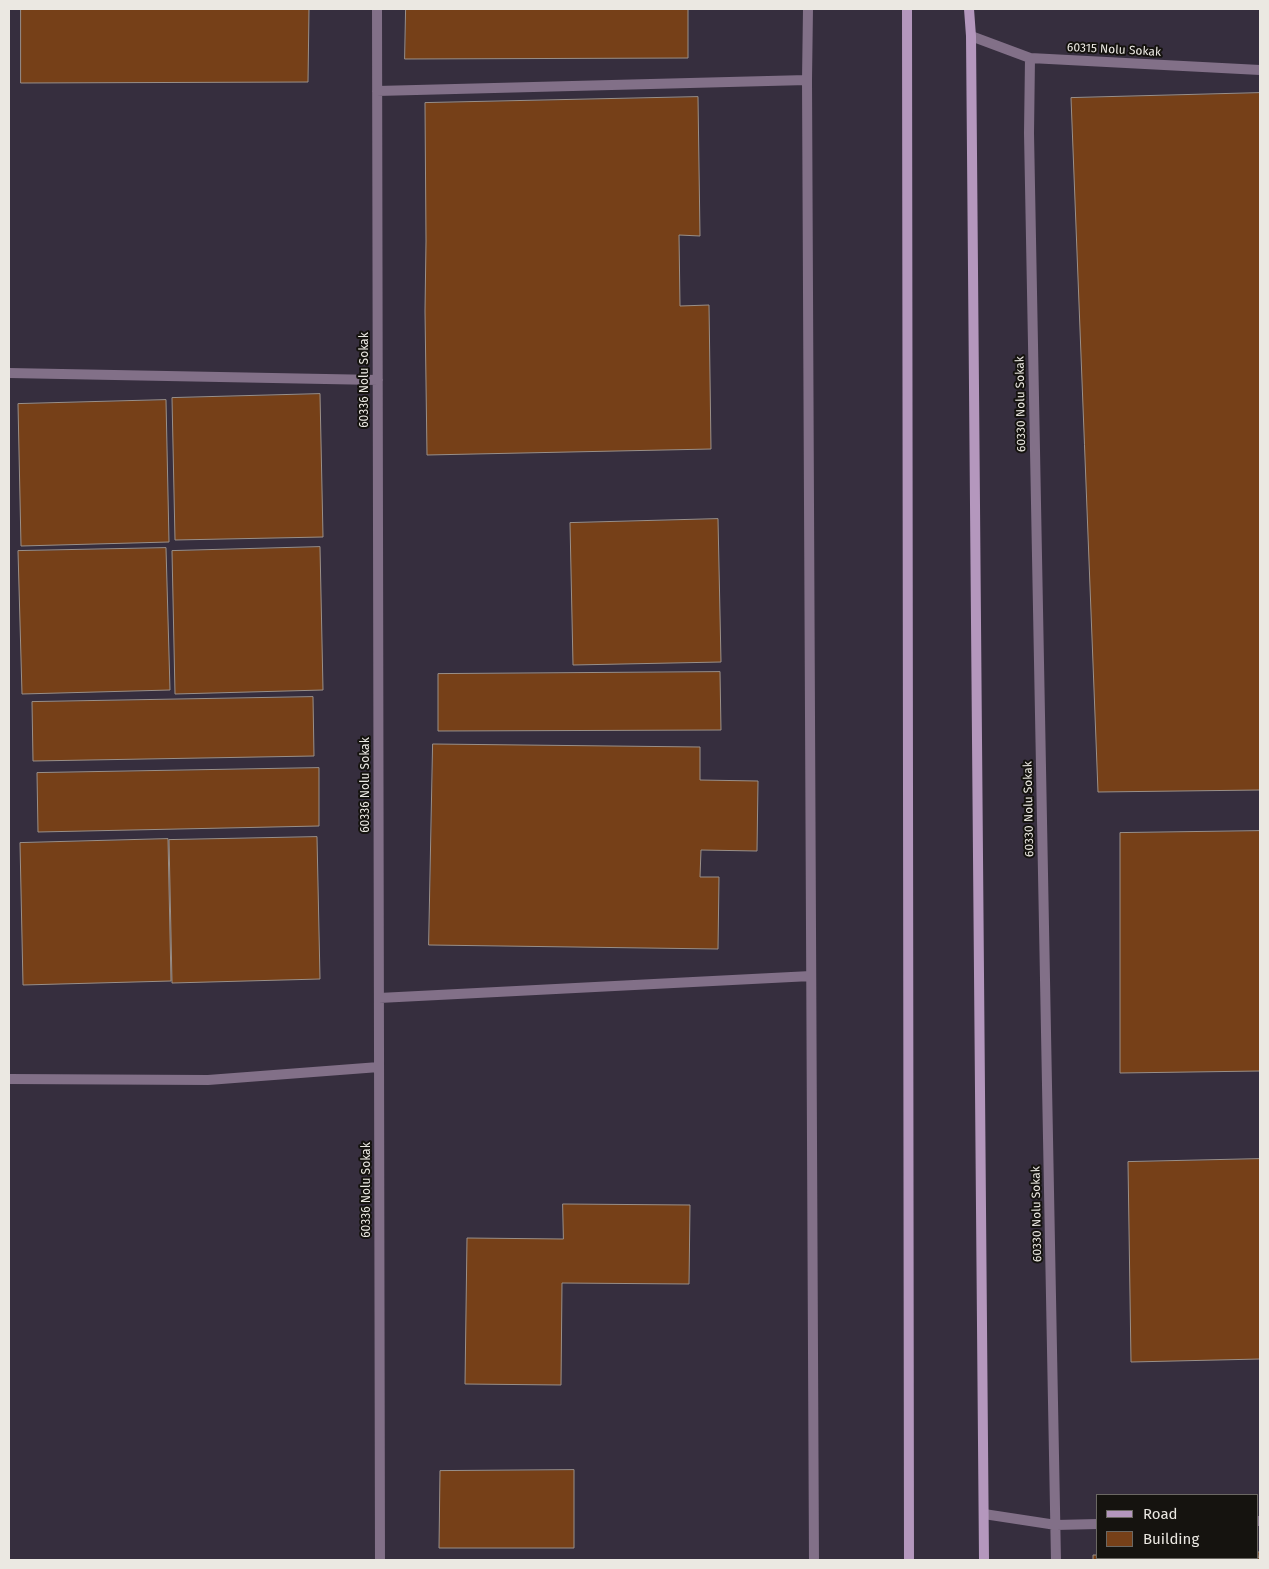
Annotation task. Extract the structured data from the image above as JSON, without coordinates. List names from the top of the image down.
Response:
{
  "streets": {
    "street": ["60315 Nolu Sokak", "60336 Nolu Sokak", "60330 Nolu Sokak"]
  },
  "crossings": [
    ["60315 Nolu Sokak", "60330 Nolu Sokak"]
  ],
  "legend": ["Road", "Building"]
}
